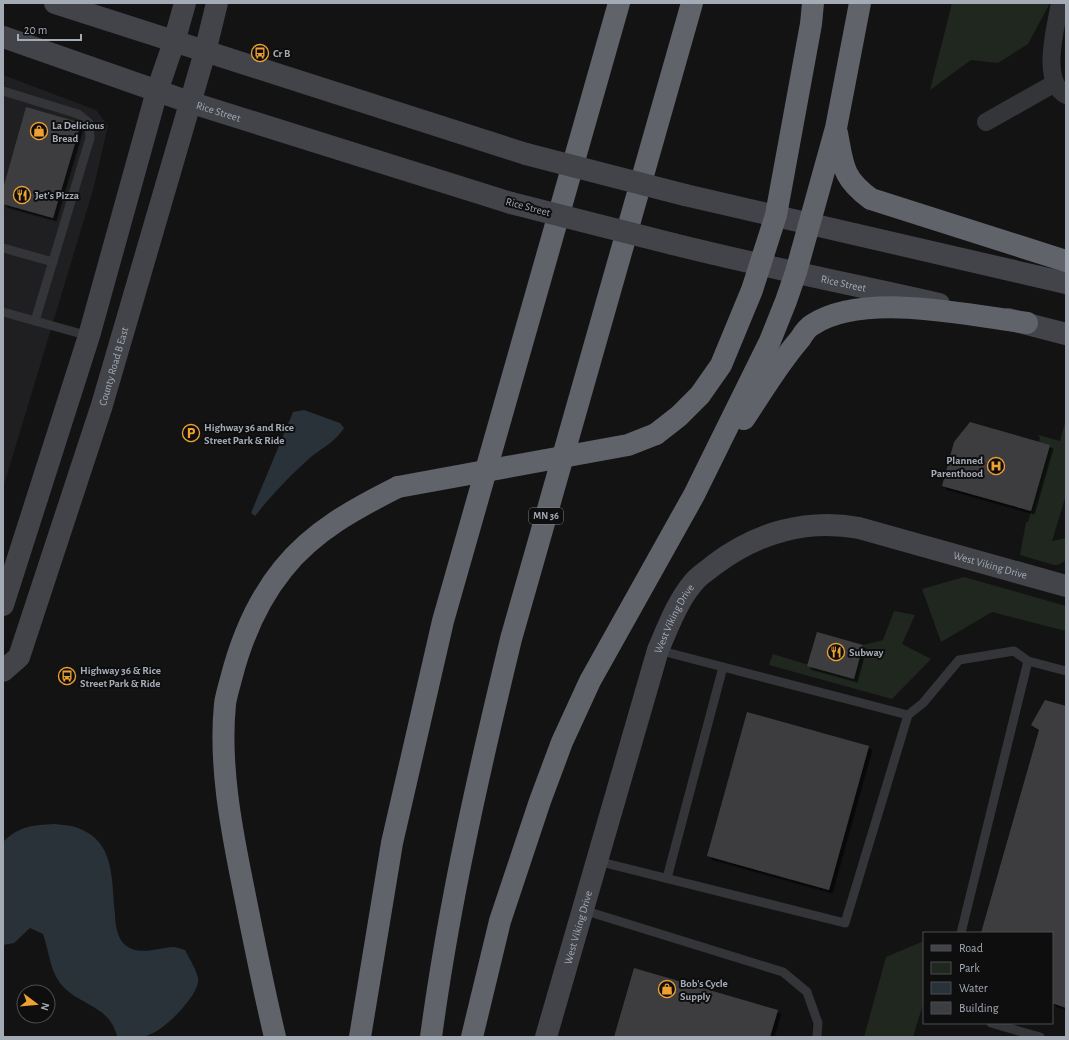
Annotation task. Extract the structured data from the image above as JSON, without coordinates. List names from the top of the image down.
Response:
{
  "streets": {
    "highway": ["MN 36"],
    "street": ["Rice Street", "County Road B East", "West Viking Drive"]
  },
  "crossings": [
    ["Rice Street", "County Road B East"]
  ],
  "places": {
    "bus stop": ["Cr B", "Highway 36 & Rice Street Park & Ride"],
    "shop": ["La Delicious Bread", "Bob's Cycle Supply"],
    "restaurant": ["Jet's Pizza", "Subway"],
    "parking": ["Highway 36 and Rice Street Park & Ride"],
    "hospital": ["Planned Parenthood"]
  },
  "legend": [
    "Road",
    "Park",
    "Water",
    "Building"
  ],
  "scale_bar": "20 m",
  "north": "right"
}
